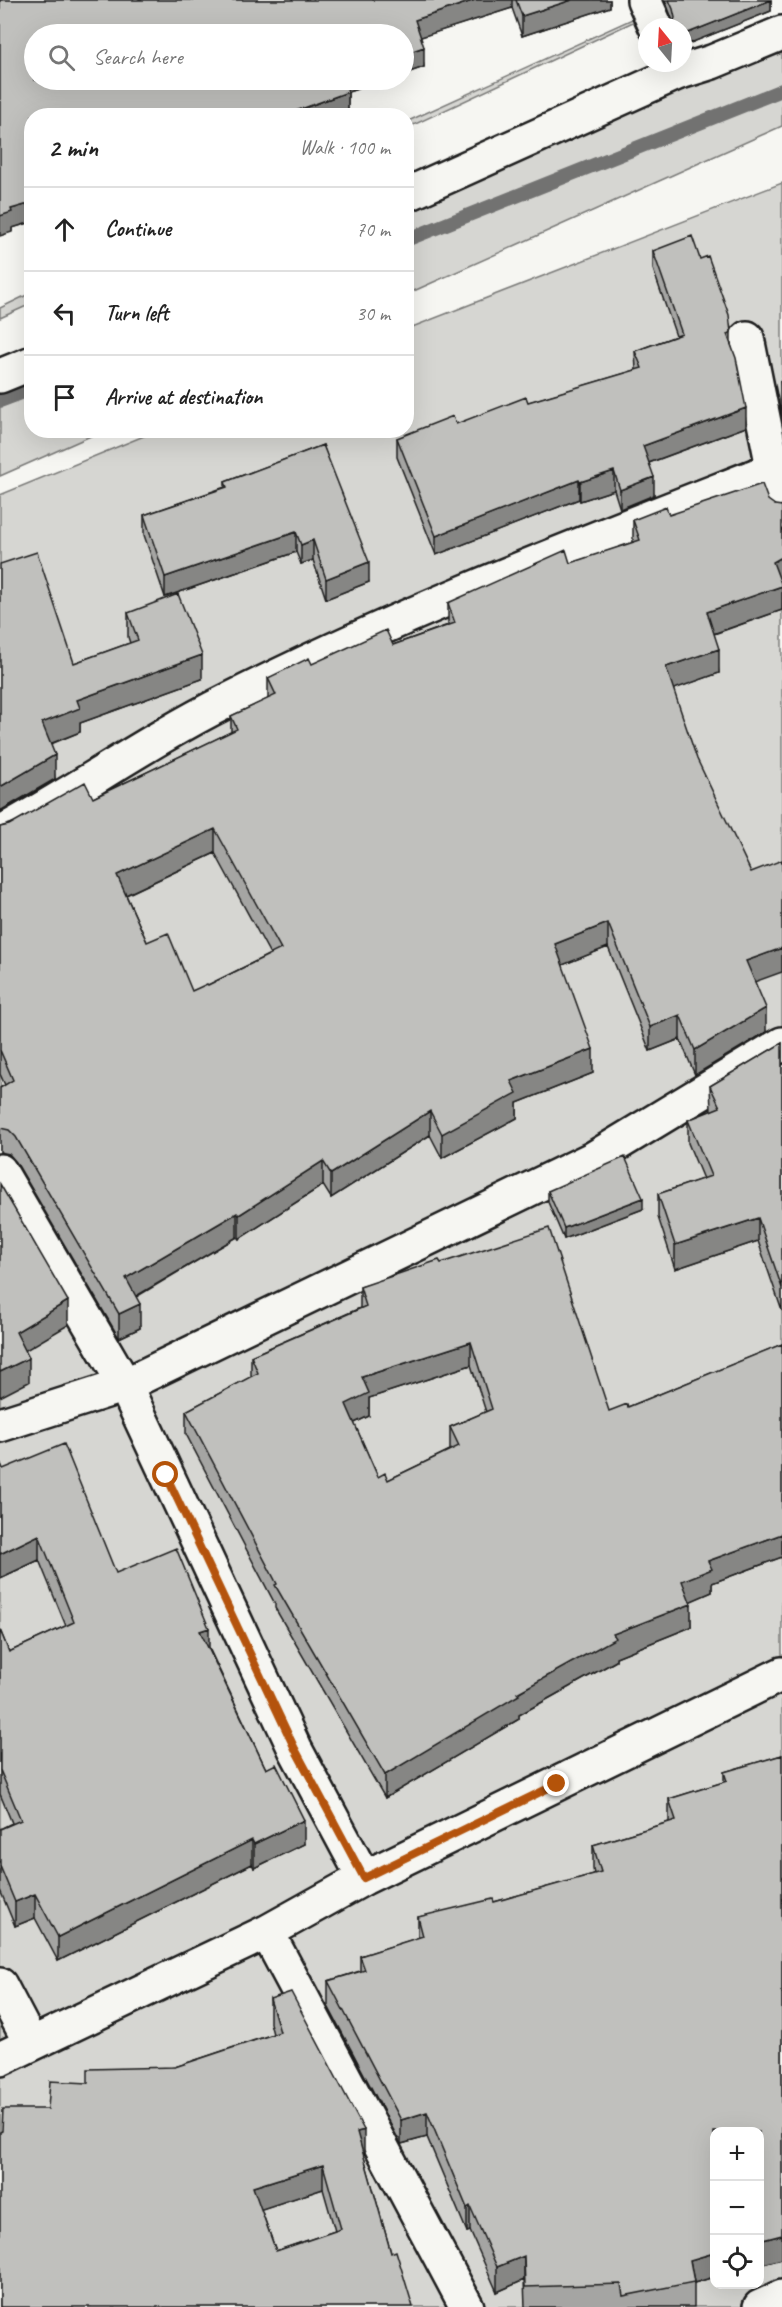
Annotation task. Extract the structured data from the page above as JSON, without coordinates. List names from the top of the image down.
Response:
{
  "north": "top",
  "page": {
    "search": "Search here",
    "heading": ["2 min", "Walk · 100 m"],
    "list": [
      ["Continue", "70 m"],
      ["Turn left", "30 m"],
      "Arrive at destination"
    ],
    "map_buttons": ["+", "−"]
  }
}
